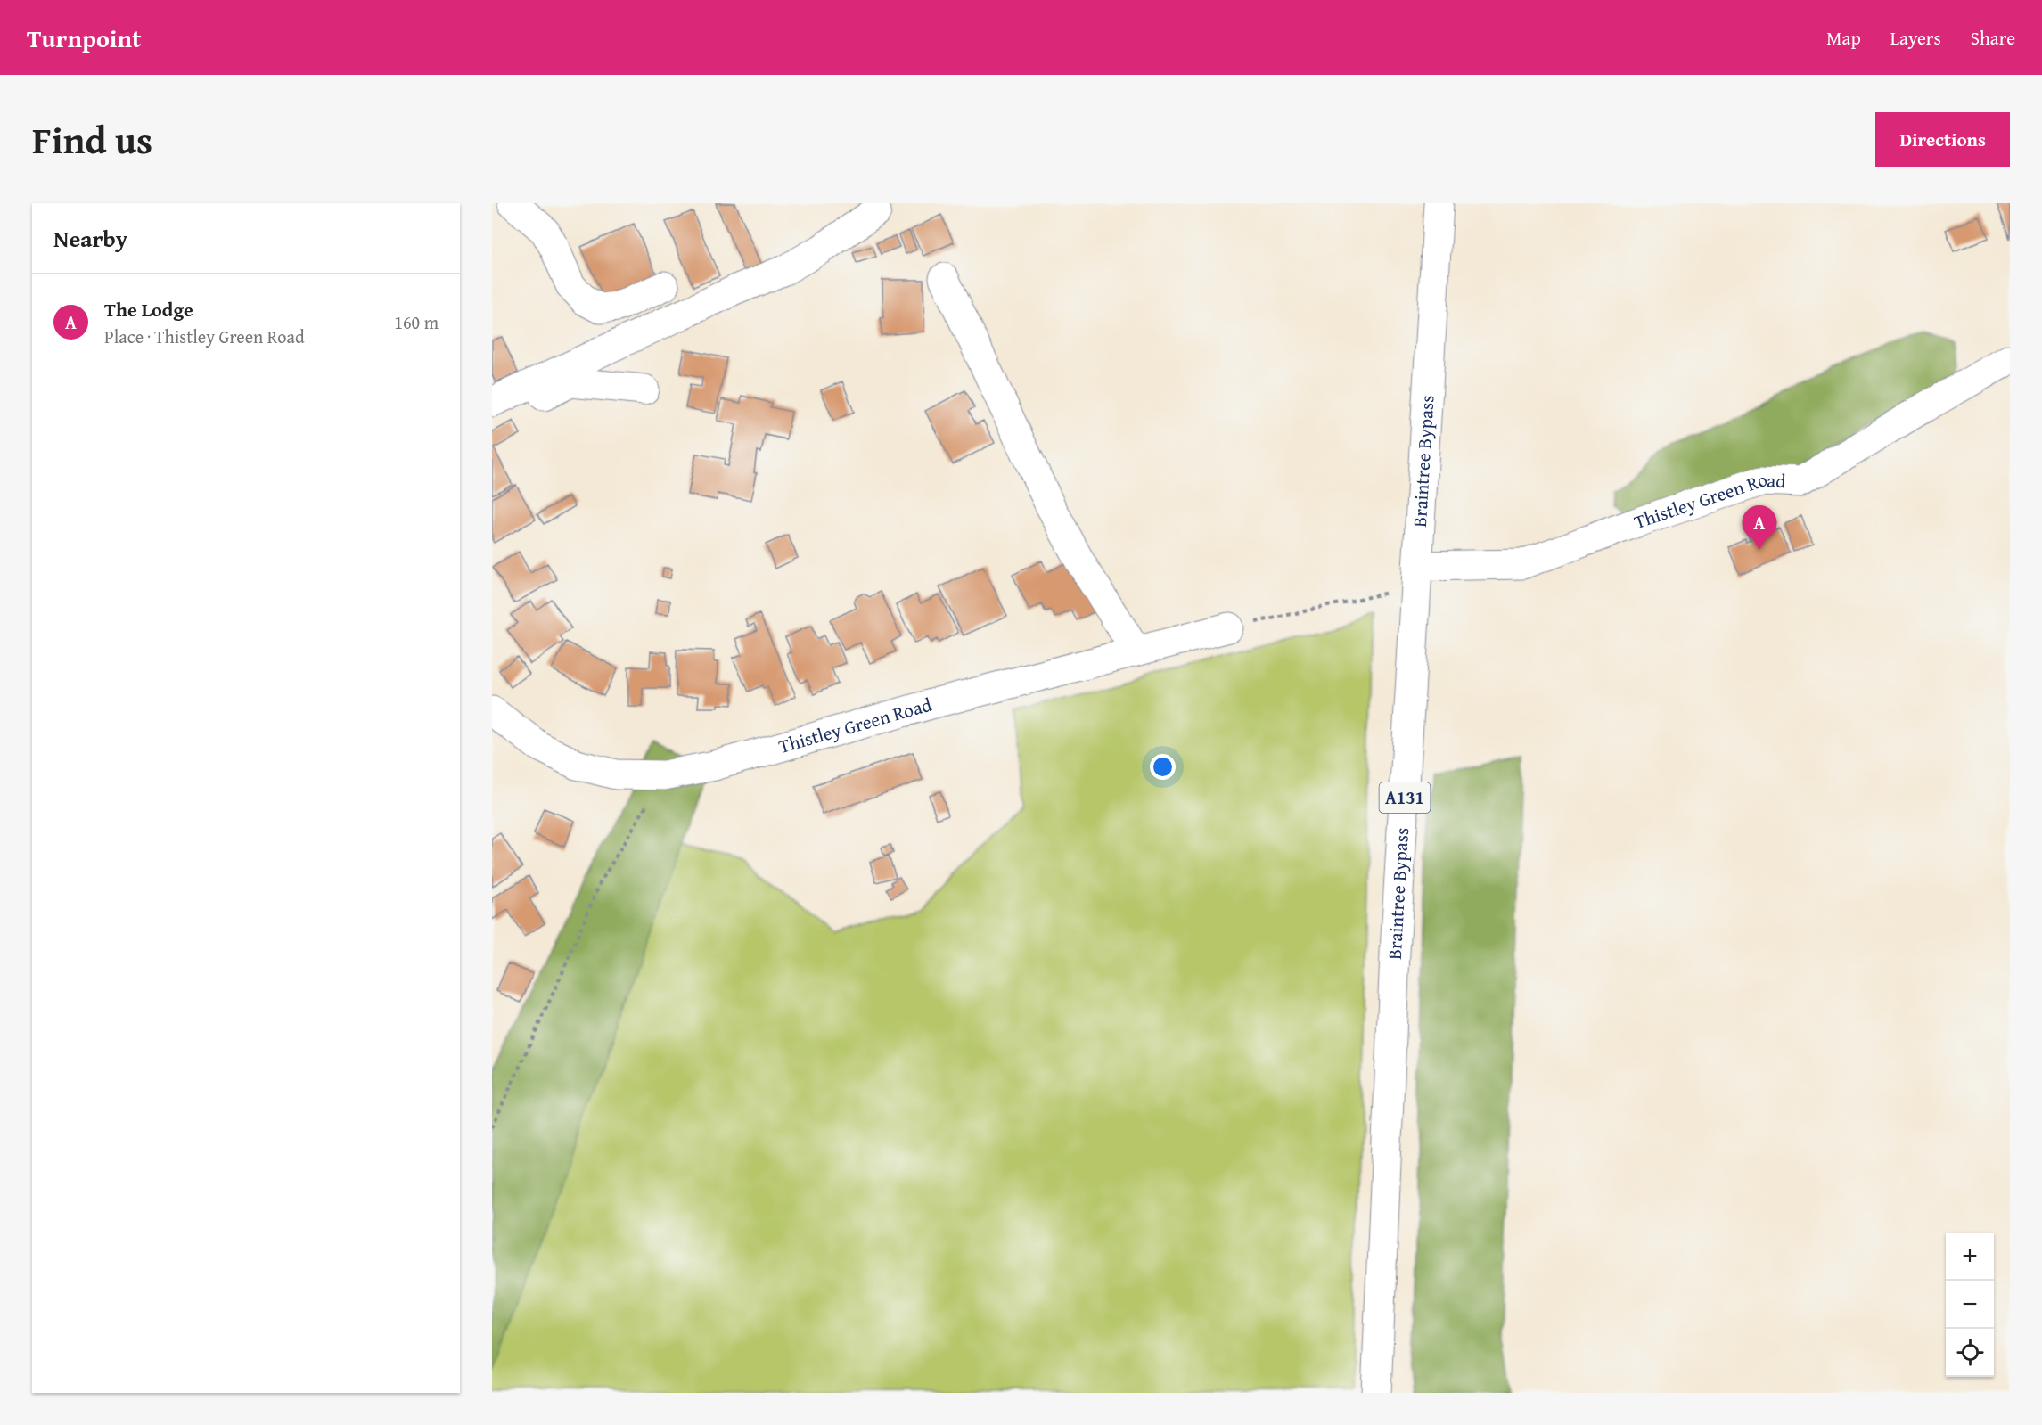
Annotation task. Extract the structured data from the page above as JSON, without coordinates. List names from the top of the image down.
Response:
{
  "streets": {
    "main road": ["Braintree Bypass", "Thistley Green Road", "A131"]
  },
  "crossings": [
    ["Braintree Bypass", "Thistley Green Road"]
  ],
  "page": {
    "header": "Turnpoint",
    "nav": ["Map", "Layers", "Share"],
    "title": "Find us",
    "buttons": "Directions",
    "heading": "Nearby",
    "list": [
      {
        "mark": "A",
        "name": "The Lodge",
        "note": "Place · Thistley Green Road",
        "value": "160 m"
      }
    ],
    "pins": "A",
    "map_buttons": ["+", "−"]
  }
}
